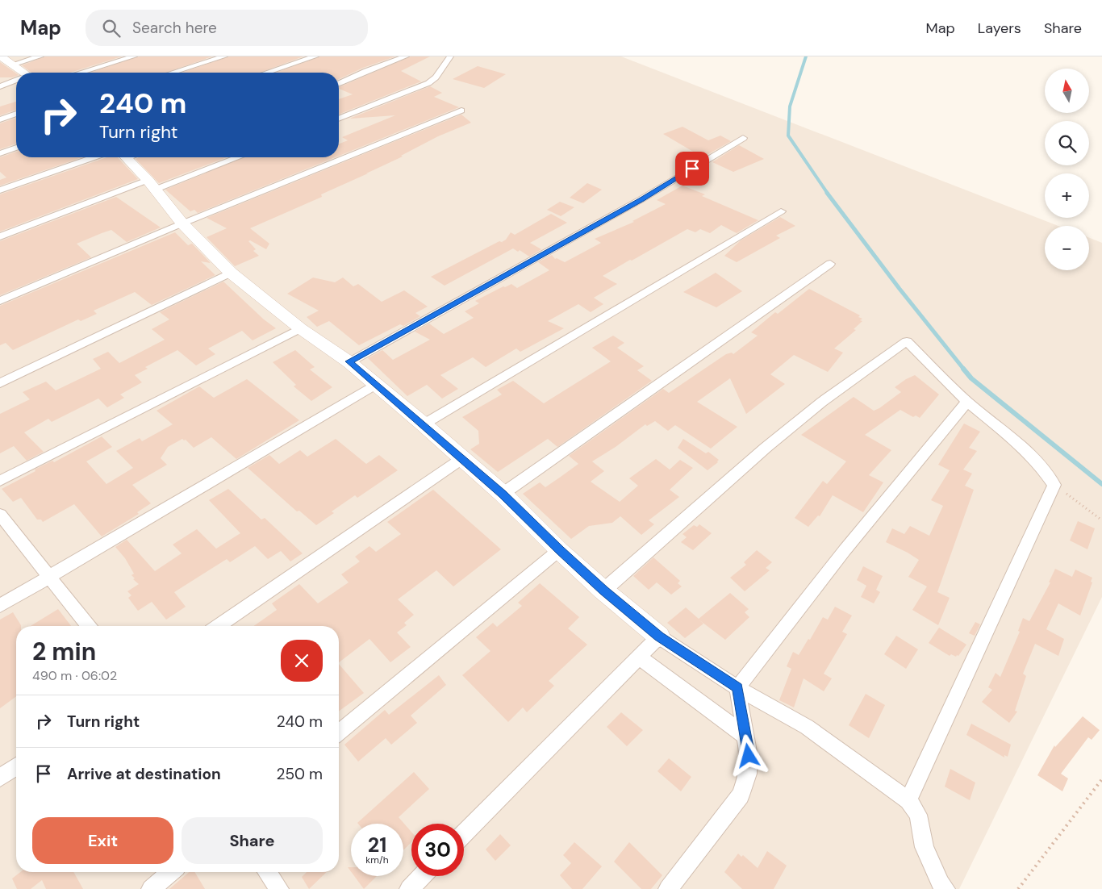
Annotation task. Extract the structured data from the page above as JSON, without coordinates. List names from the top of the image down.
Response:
{
  "north": "top",
  "page": {
    "header": "Map",
    "search": "Search here",
    "nav": ["Map", "Layers", "Share"],
    "map_buttons": ["+", "−"],
    "turn": ["240 m", "Turn right"],
    "heading": ["2 min", "490 m · 06:02"],
    "list": [
      {
        "name": "Turn right",
        "value": "240 m"
      },
      {
        "name": "Arrive at destination",
        "value": "250 m"
      }
    ],
    "buttons": ["Exit", "Share"],
    "speed": "21 km/h",
    "limit": "30"
  }
}
